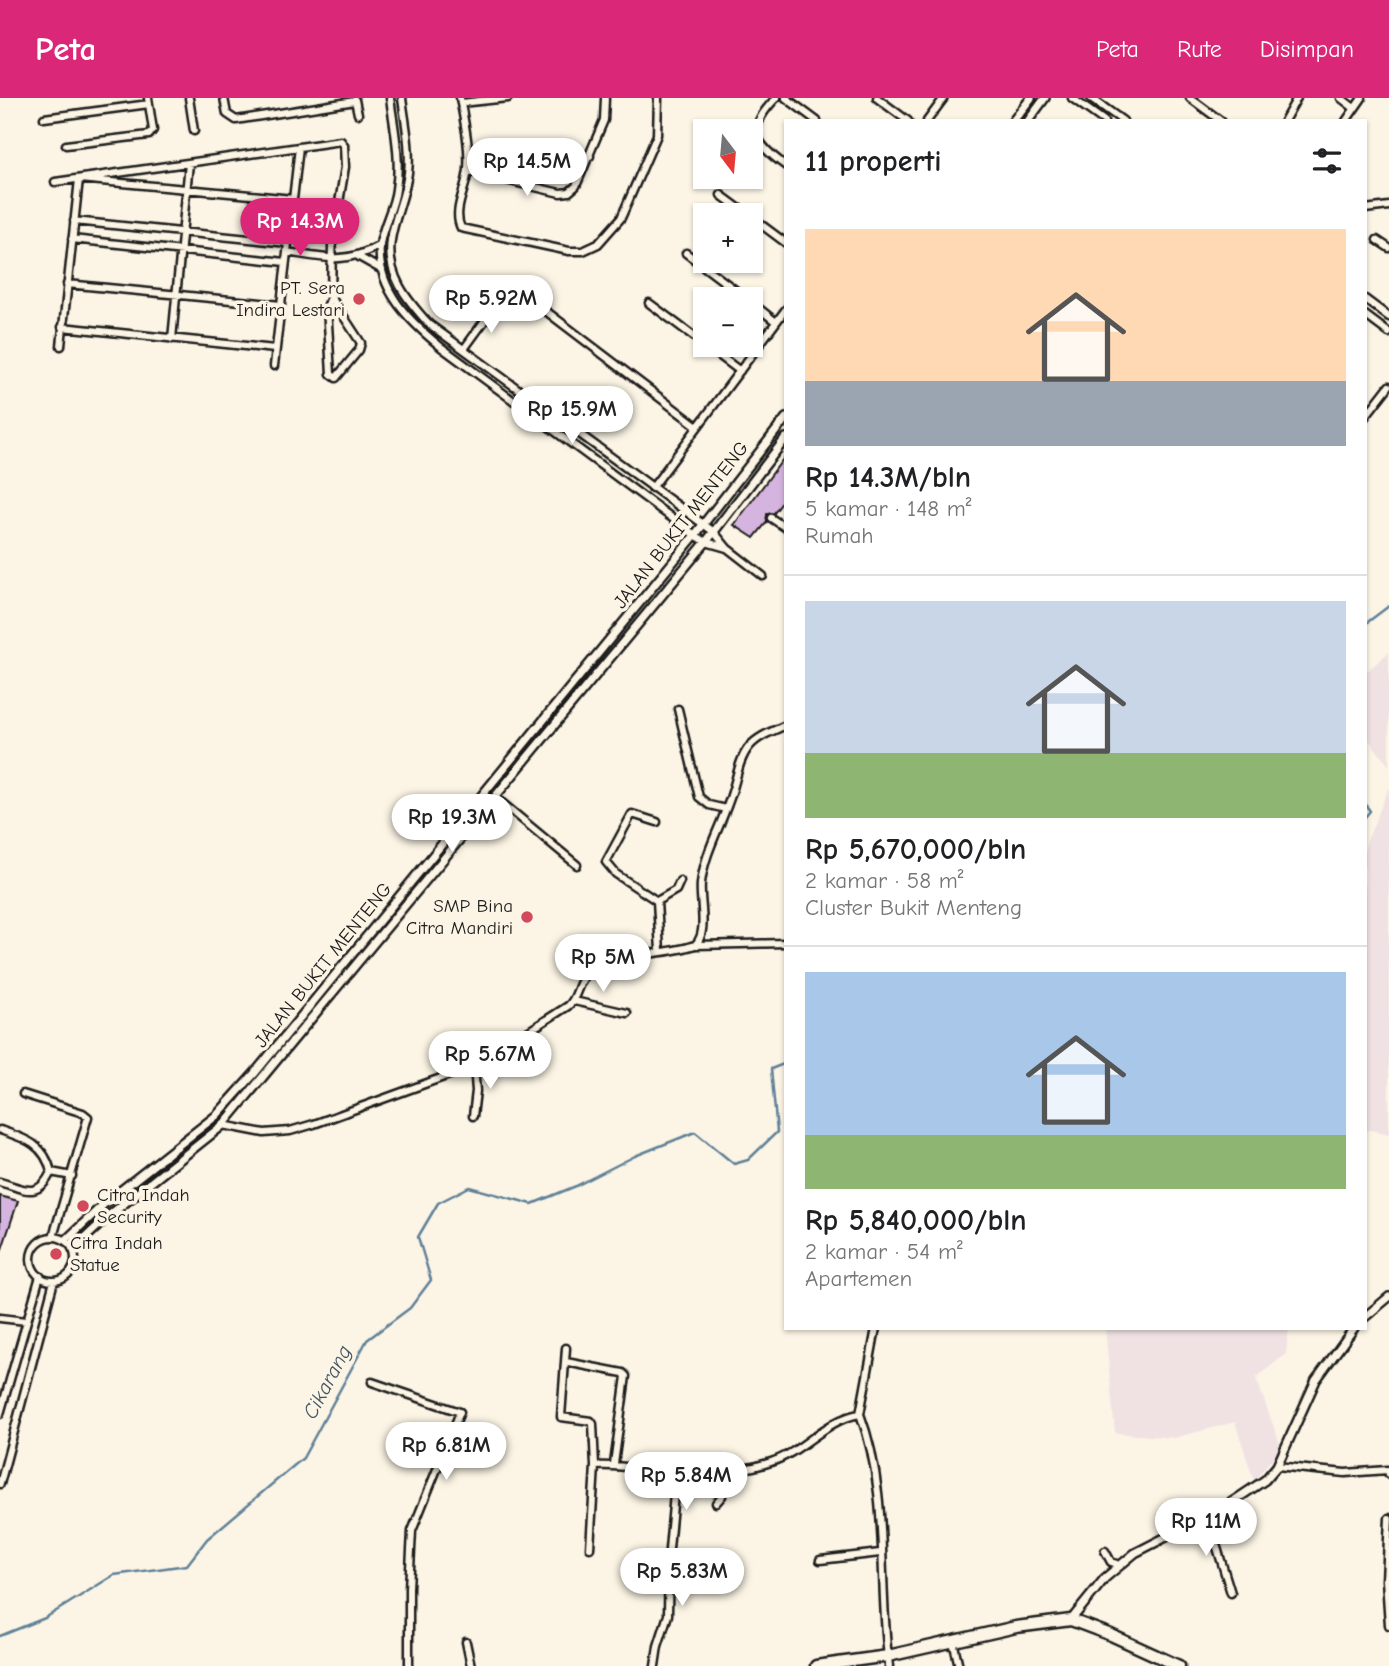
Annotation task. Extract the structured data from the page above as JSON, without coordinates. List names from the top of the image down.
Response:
{
  "streets": {
    "street": ["JALAN BUKIT MENTENG"]
  },
  "water": ["Cikarang"],
  "places": [
    "PT. Sera Indira Lestari",
    "SMP Bina Citra Mandiri",
    "Citra Indah Security",
    "Citra Indah Statue"
  ],
  "north": "bottom",
  "page": {
    "header": "Peta",
    "nav": ["Peta", "Rute", "Disimpan"],
    "map_buttons": ["+", "−"],
    "heading": "11 properti",
    "price": [
      "Rp 14.5M",
      "Rp 14.3M",
      "Rp 5.92M",
      "Rp 15.9M",
      "Rp 19.3M",
      "Rp 5M",
      "Rp 5.67M",
      "Rp 6.81M",
      "Rp 5.84M",
      "Rp 11M",
      "Rp 5.83M"
    ],
    "list": [
      {
        "name": "Rp 14.3M/bln",
        "note": "5 kamar · 148 m² · Rumah"
      },
      {
        "name": "Rp 5,670,000/bln",
        "note": "2 kamar · 58 m² · Cluster Bukit Menteng"
      },
      {
        "name": "Rp 5,840,000/bln",
        "note": "2 kamar · 54 m² · Apartemen"
      }
    ]
  }
}
